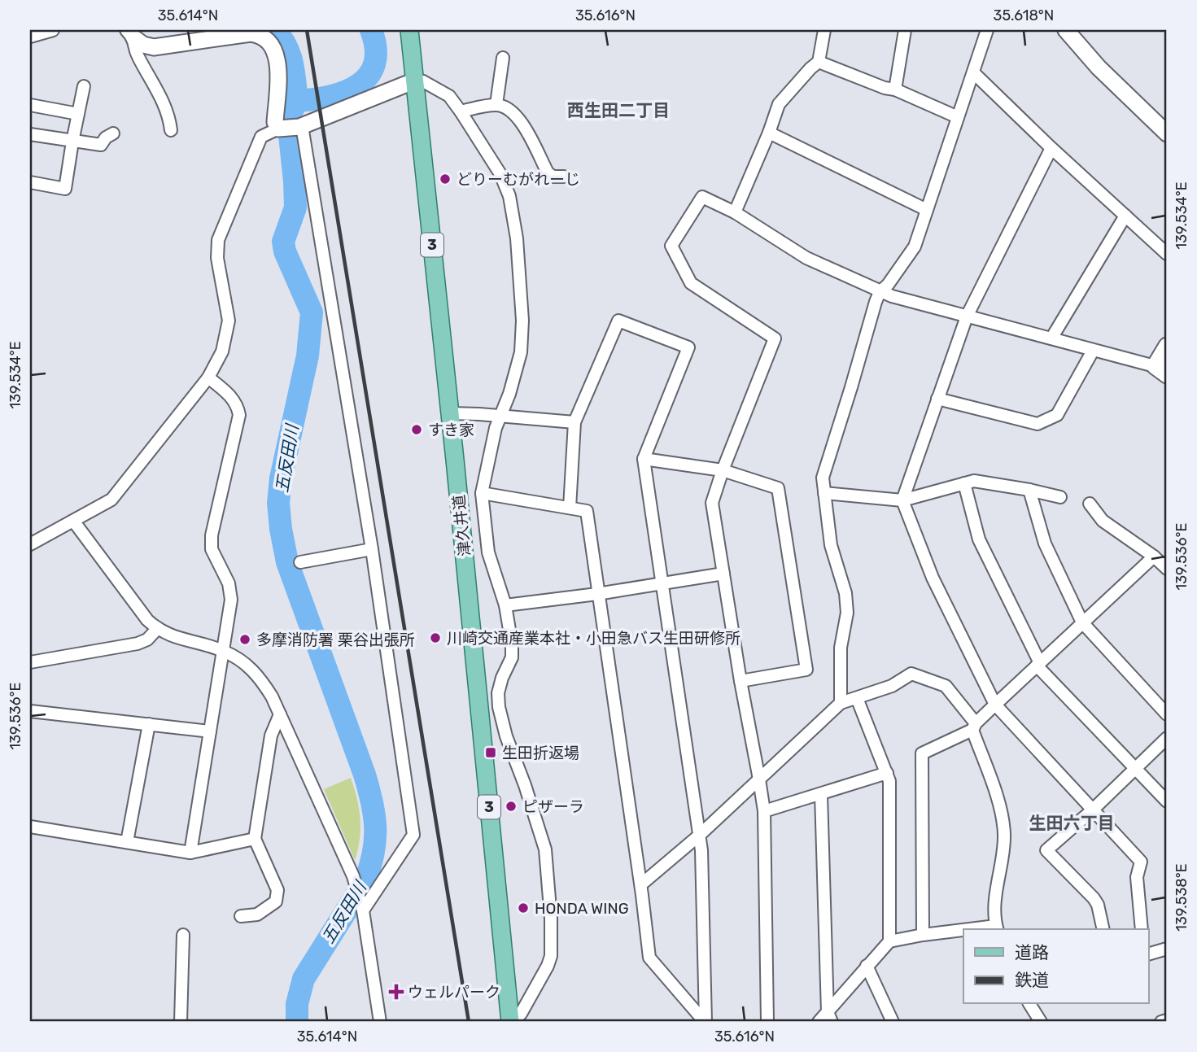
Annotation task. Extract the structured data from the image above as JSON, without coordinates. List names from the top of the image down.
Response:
{
  "streets": {
    "main road": ["3", "津久井道"]
  },
  "districts": ["西生田二丁目", "生田六丁目"],
  "water": ["五反田川"],
  "places": {
    "other": [
      "どりーむがれーじ",
      "すき家",
      "川崎交通産業本社・小田急バス生田研修所",
      "多摩消防署 栗谷出張所",
      "ピザーラ",
      "HONDA WING"
    ],
    "transit": ["生田折返場"],
    "health": ["ウェルパーク"]
  },
  "legend": ["道路", "鉄道"],
  "coordinates": [
    "35.614°N",
    "35.616°N",
    "35.618°N",
    "139.534°E",
    "139.536°E",
    "139.538°E"
  ]
}
